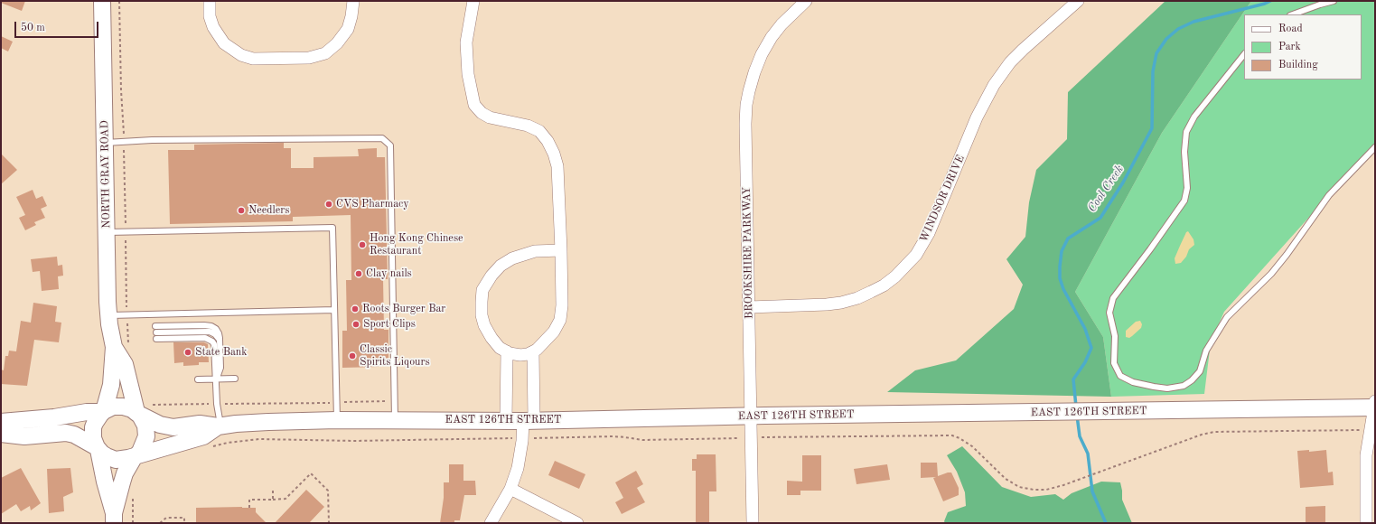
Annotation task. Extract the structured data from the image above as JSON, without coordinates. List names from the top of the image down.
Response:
{
  "streets": {
    "street": [
      "NORTH GRAY ROAD",
      "WINDSOR DRIVE",
      "BROOKSHIRE PARKWAY",
      "EAST 126TH STREET"
    ]
  },
  "crossings": [
    ["NORTH GRAY ROAD", "EAST 126TH STREET"],
    ["WINDSOR DRIVE", "BROOKSHIRE PARKWAY"],
    ["BROOKSHIRE PARKWAY", "EAST 126TH STREET"]
  ],
  "water": ["Cool Creek"],
  "places": [
    "CVS Pharmacy",
    "Needlers",
    "Hong Kong Chinese Restaurant",
    "Clay nails",
    "Roots Burger Bar",
    "Sport Clips",
    "State Bank",
    "Classic Spirits Liqours"
  ],
  "legend": ["Road", "Park", "Building"],
  "scale_bar": "50 m"
}
